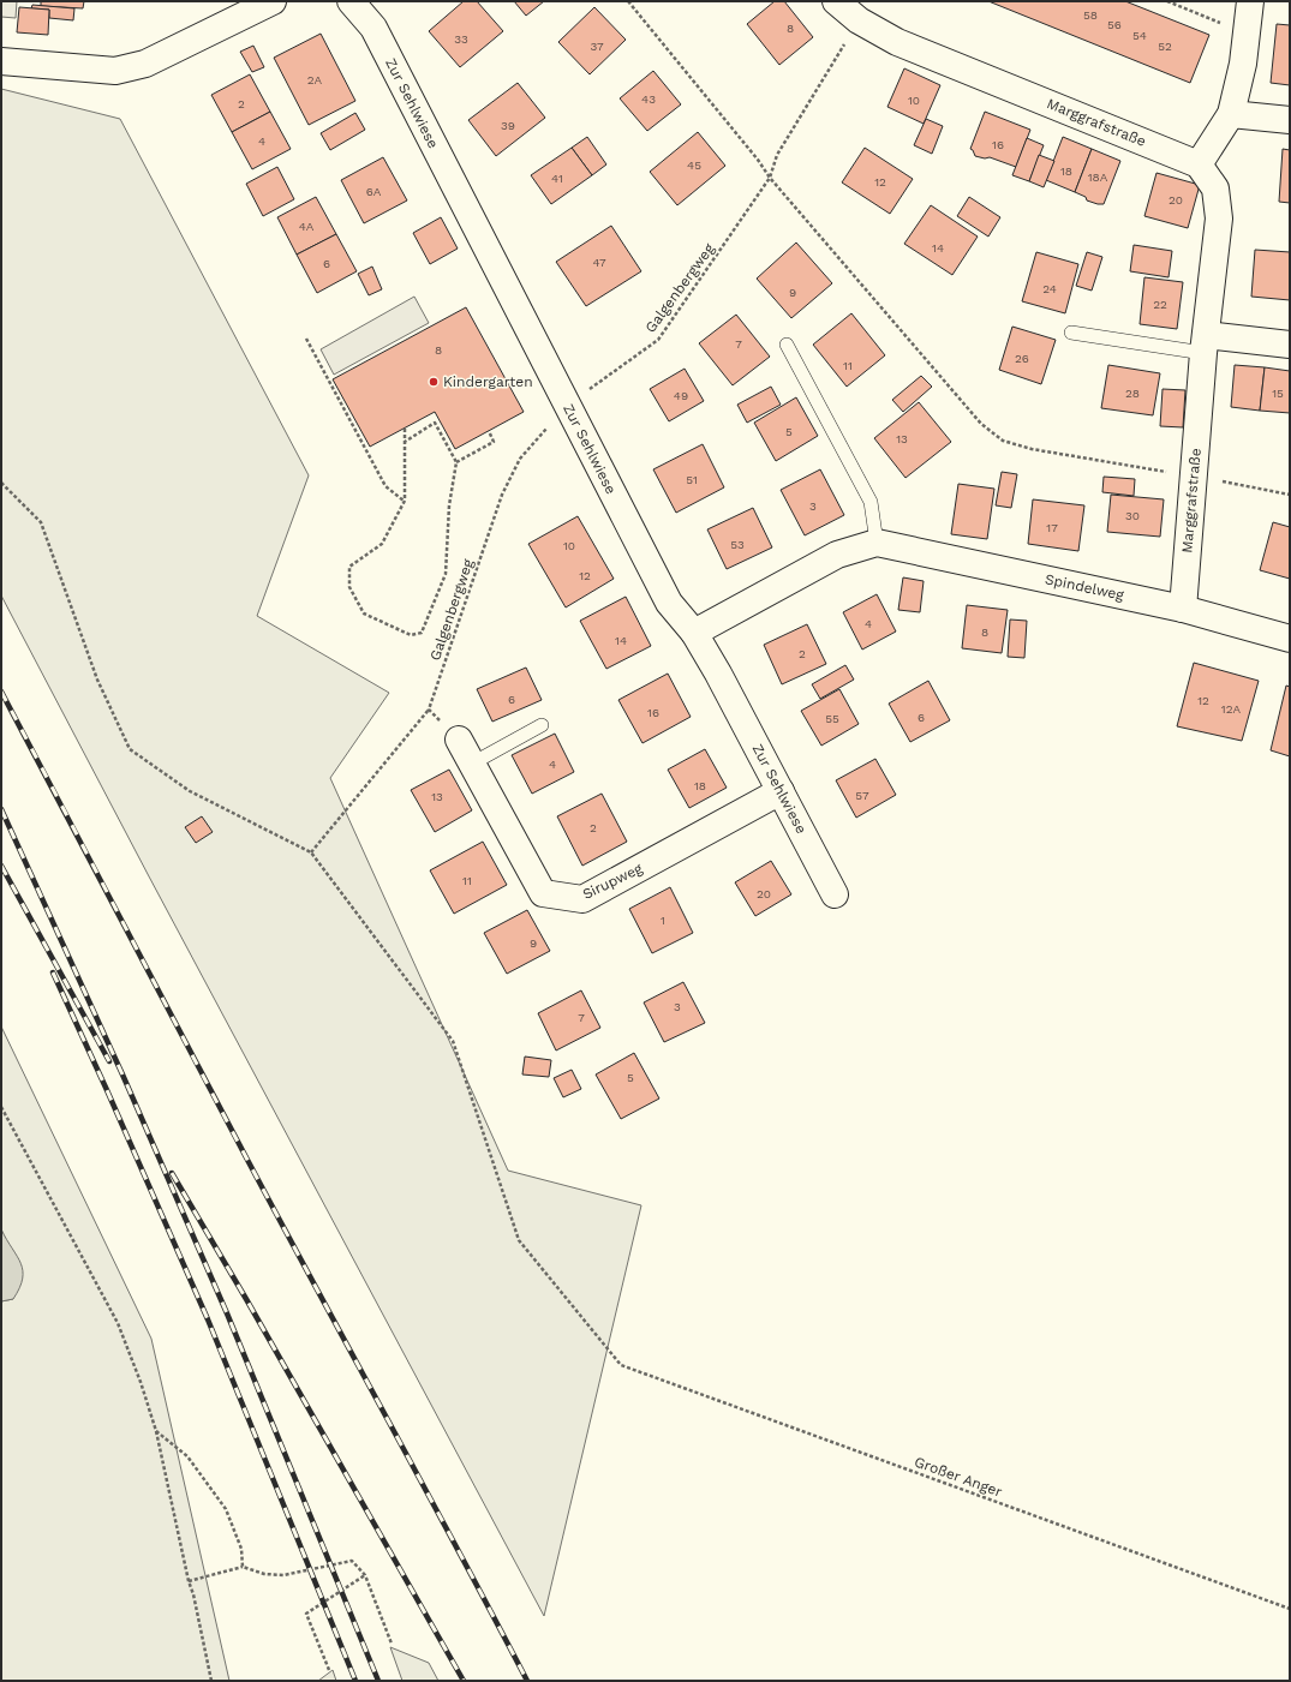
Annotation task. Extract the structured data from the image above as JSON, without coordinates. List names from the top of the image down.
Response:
{
  "streets": {
    "street": [
      "Zur Sehlwiese",
      "Marggrafstraße",
      "Spindelweg",
      "Sirupweg"
    ],
    "path": ["Galgenbergweg", "Großer Anger"]
  },
  "crossings": [
    ["Zur Sehlwiese", "Galgenbergweg"],
    ["Zur Sehlwiese", "Spindelweg"],
    ["Zur Sehlwiese", "Sirupweg"],
    ["Marggrafstraße", "Galgenbergweg"],
    ["Marggrafstraße", "Spindelweg"]
  ],
  "places": ["Kindergarten"],
  "house_numbers": [
    "58",
    "56",
    "8",
    "54",
    "33",
    "37",
    "52",
    "2A",
    "43",
    "10",
    "2",
    "39",
    "4",
    "16",
    "45",
    "18",
    "18A",
    "41",
    "12",
    "6A",
    "20",
    "4A",
    "14",
    "47",
    "6",
    "24",
    "9",
    "22",
    "7",
    "8",
    "26",
    "11",
    "28",
    "15",
    "49",
    "5",
    "13",
    "51",
    "3",
    "30",
    "17",
    "53",
    "10",
    "12",
    "4",
    "8",
    "14",
    "2",
    "6",
    "12",
    "12A",
    "16",
    "6",
    "55",
    "4",
    "18",
    "57",
    "13",
    "2",
    "11",
    "20",
    "1",
    "9",
    "3",
    "7",
    "5"
  ]
}
